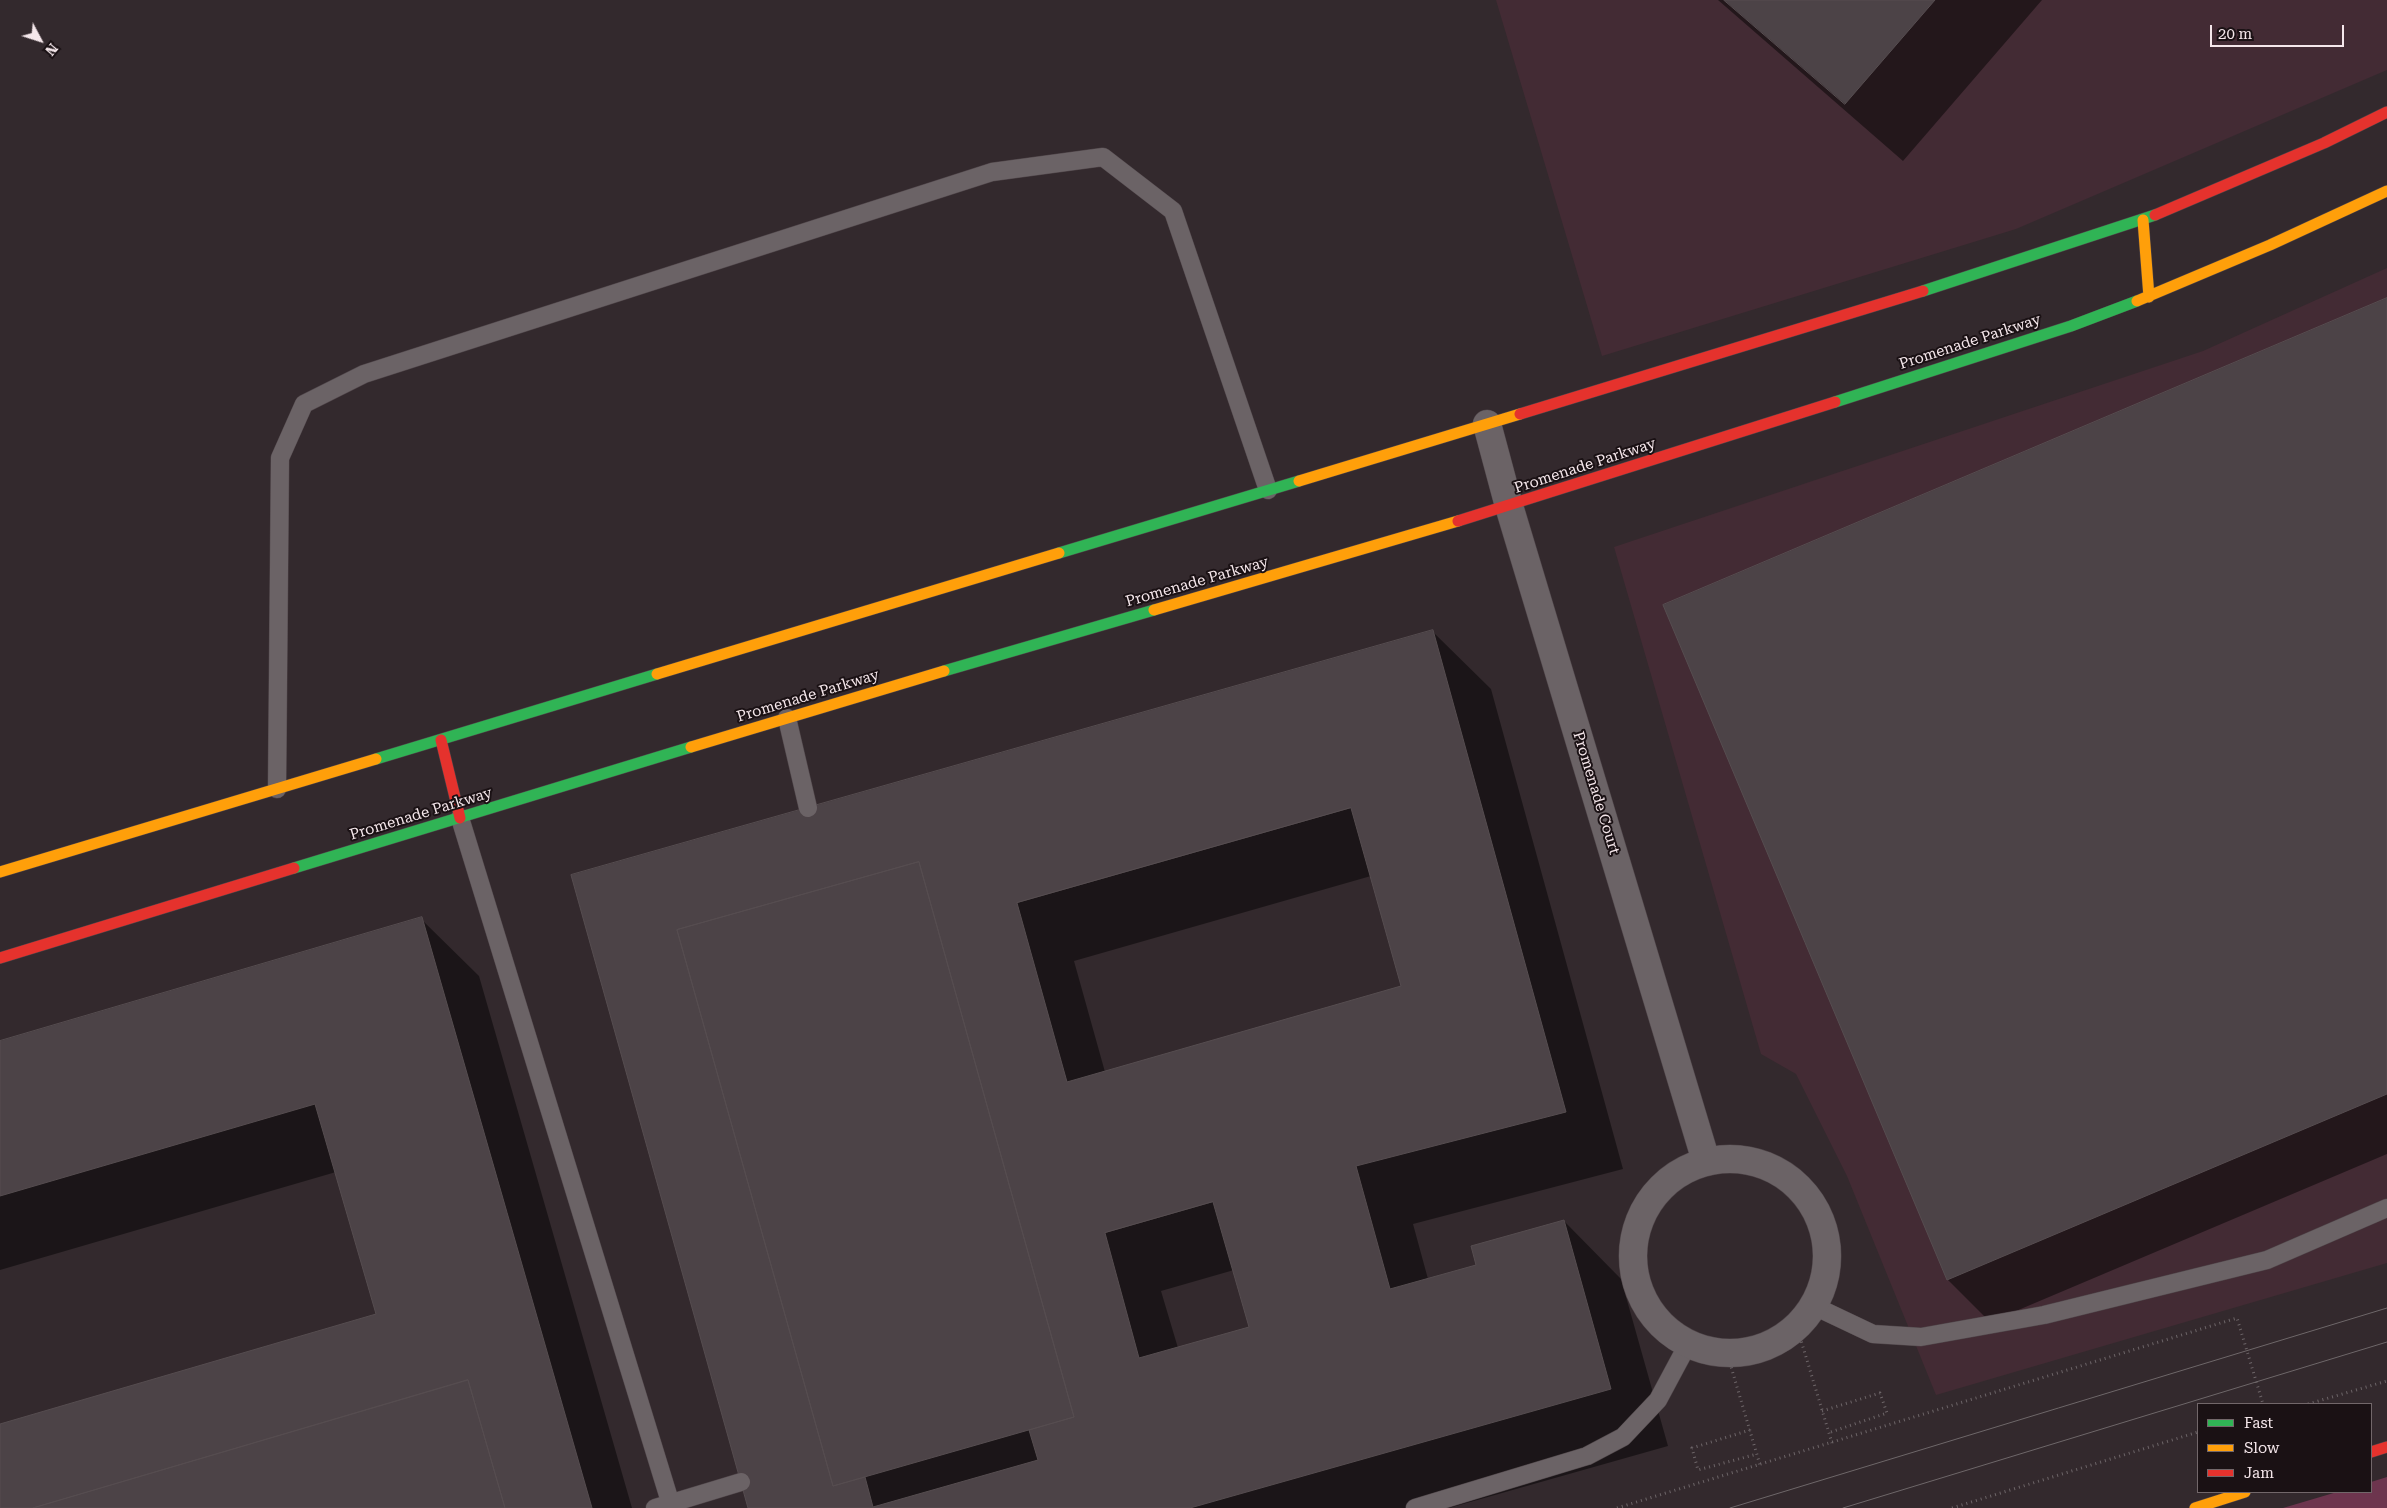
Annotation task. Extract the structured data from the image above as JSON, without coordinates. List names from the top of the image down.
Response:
{
  "streets": {
    "street": ["Promenade Parkway", "Promenade Court"]
  },
  "crossings": [
    ["Promenade Parkway", "Promenade Court"]
  ],
  "legend": ["Fast", "Slow", "Jam"],
  "scale_bar": "20 m",
  "north": "bottom right"
}
